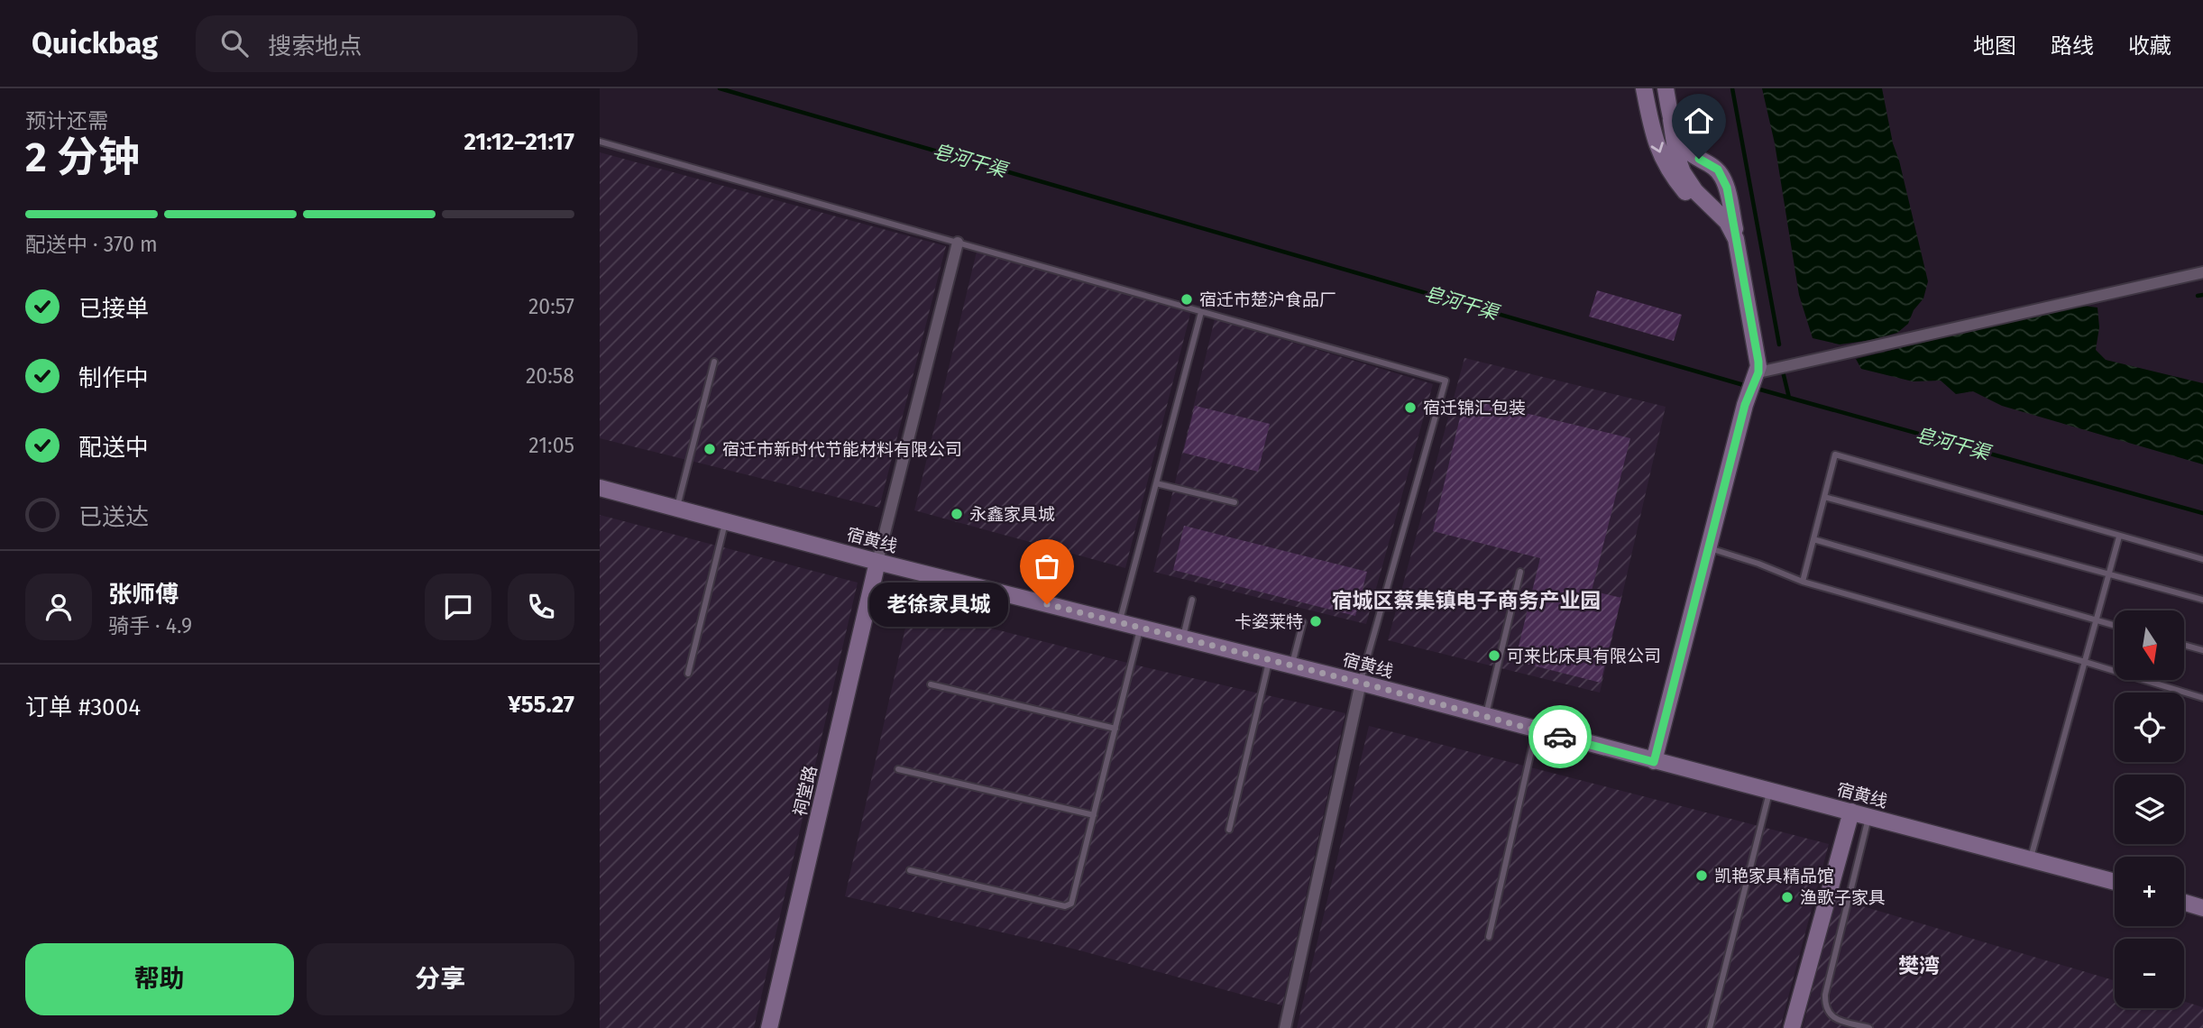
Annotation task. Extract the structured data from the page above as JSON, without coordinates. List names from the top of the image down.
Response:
{
  "streets": {
    "street": ["宿黄线", "祠堂路"]
  },
  "crossings": [
    ["宿黄线", "祠堂路"]
  ],
  "districts": ["宿城区蔡集镇电子商务产业园", "樊湾"],
  "water": ["皂河干渠"],
  "places": [
    "宿迁市楚沪食品厂",
    "宿迁锦汇包装",
    "宿迁市新时代节能材料有限公司",
    "永鑫家具城",
    "老徐家具城",
    "卡姿莱特",
    "可来比床具有限公司",
    "凯艳家具精品馆",
    "渔歌子家具"
  ],
  "north": "bottom",
  "page": {
    "header": "Quickbag",
    "search": "搜索地点",
    "nav": ["地图", "路线", "收藏"],
    "heading": ["2 分钟", "预计还需", "21:12–21:17"],
    "panel": [
      "张师傅",
      "骑手 · 4.9",
      "订单 #3004",
      "¥55.27"
    ],
    "bar": "配送中 · 370 m",
    "list": [
      ["已接单", "20:57"],
      ["制作中", "20:58"],
      ["配送中", "21:05"],
      "已送达"
    ],
    "bubble": "老徐家具城",
    "map_buttons": ["+", "−"],
    "buttons": ["帮助", "分享"]
  }
}
